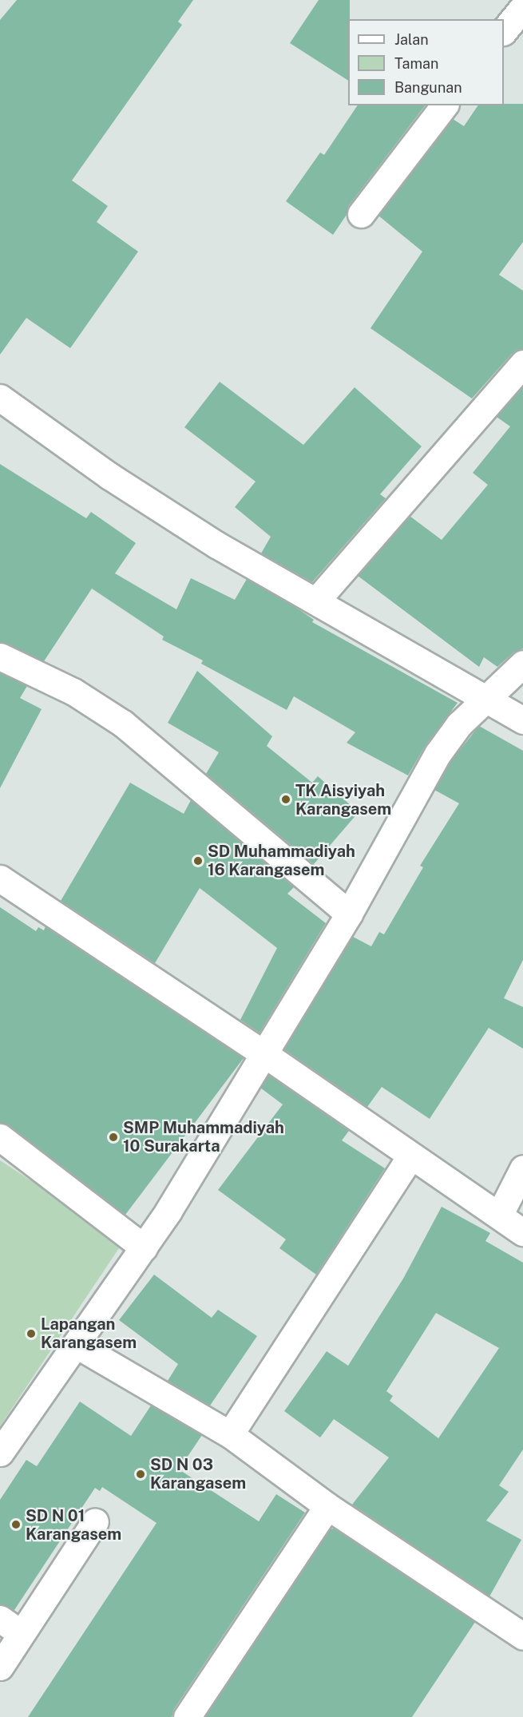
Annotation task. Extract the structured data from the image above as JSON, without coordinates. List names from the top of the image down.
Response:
{
  "places": [
    "TK Aisyiyah Karangasem",
    "SD Muhammadiyah 16 Karangasem",
    "SMP Muhammadiyah 10 Surakarta",
    "Lapangan Karangasem",
    "SD N 03 Karangasem",
    "SD N 01 Karangasem"
  ],
  "legend": ["Jalan", "Taman", "Bangunan"]
}
